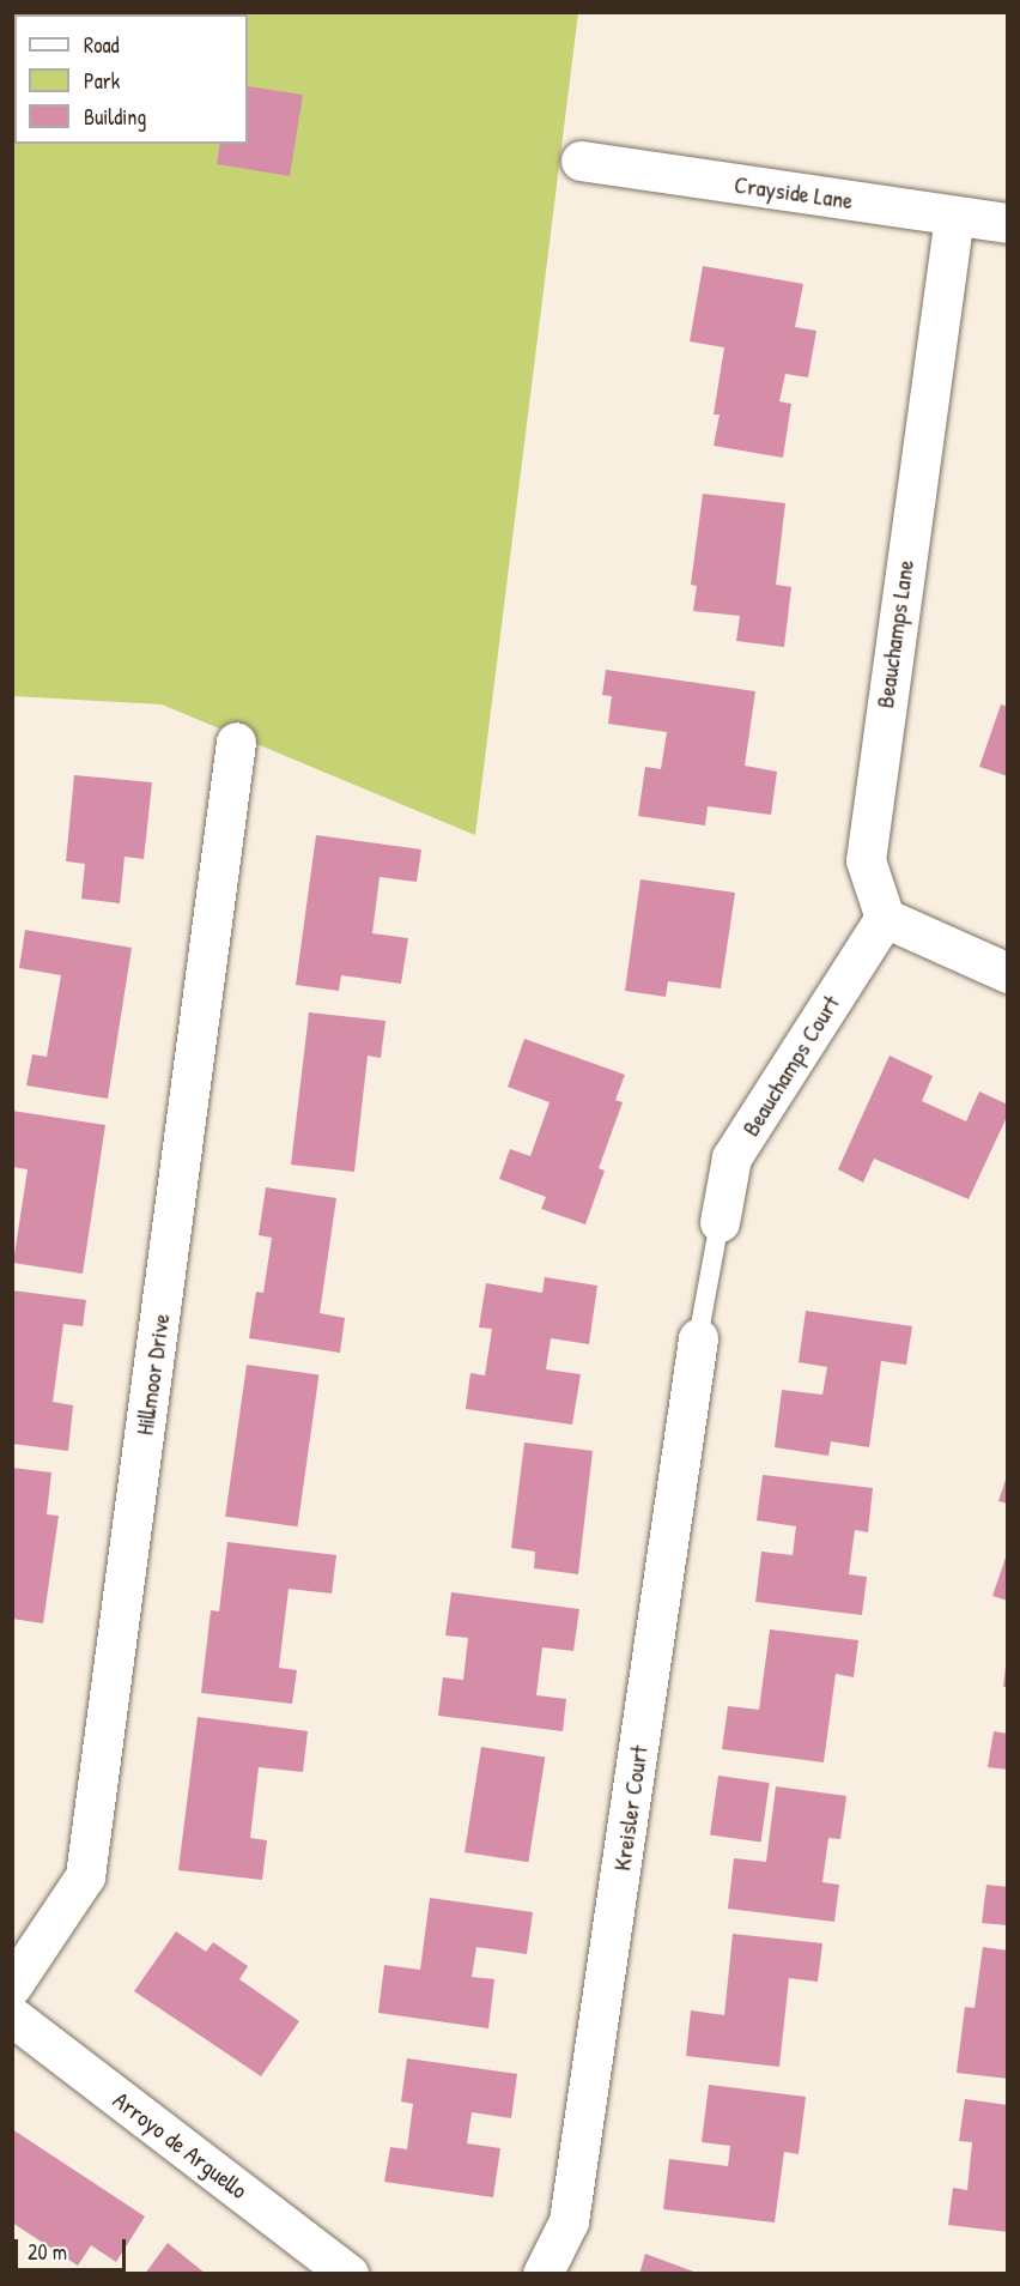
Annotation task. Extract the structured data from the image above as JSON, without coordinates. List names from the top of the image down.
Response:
{
  "streets": {
    "street": [
      "Crayside Lane",
      "Beauchamps Lane",
      "Beauchamps Court",
      "Hillmoor Drive",
      "Kreisler Court",
      "Arroyo de Arguello"
    ]
  },
  "crossings": [
    ["Crayside Lane", "Beauchamps Lane"],
    ["Beauchamps Lane", "Beauchamps Court"]
  ],
  "legend": ["Road", "Park", "Building"],
  "scale_bar": "20 m"
}
